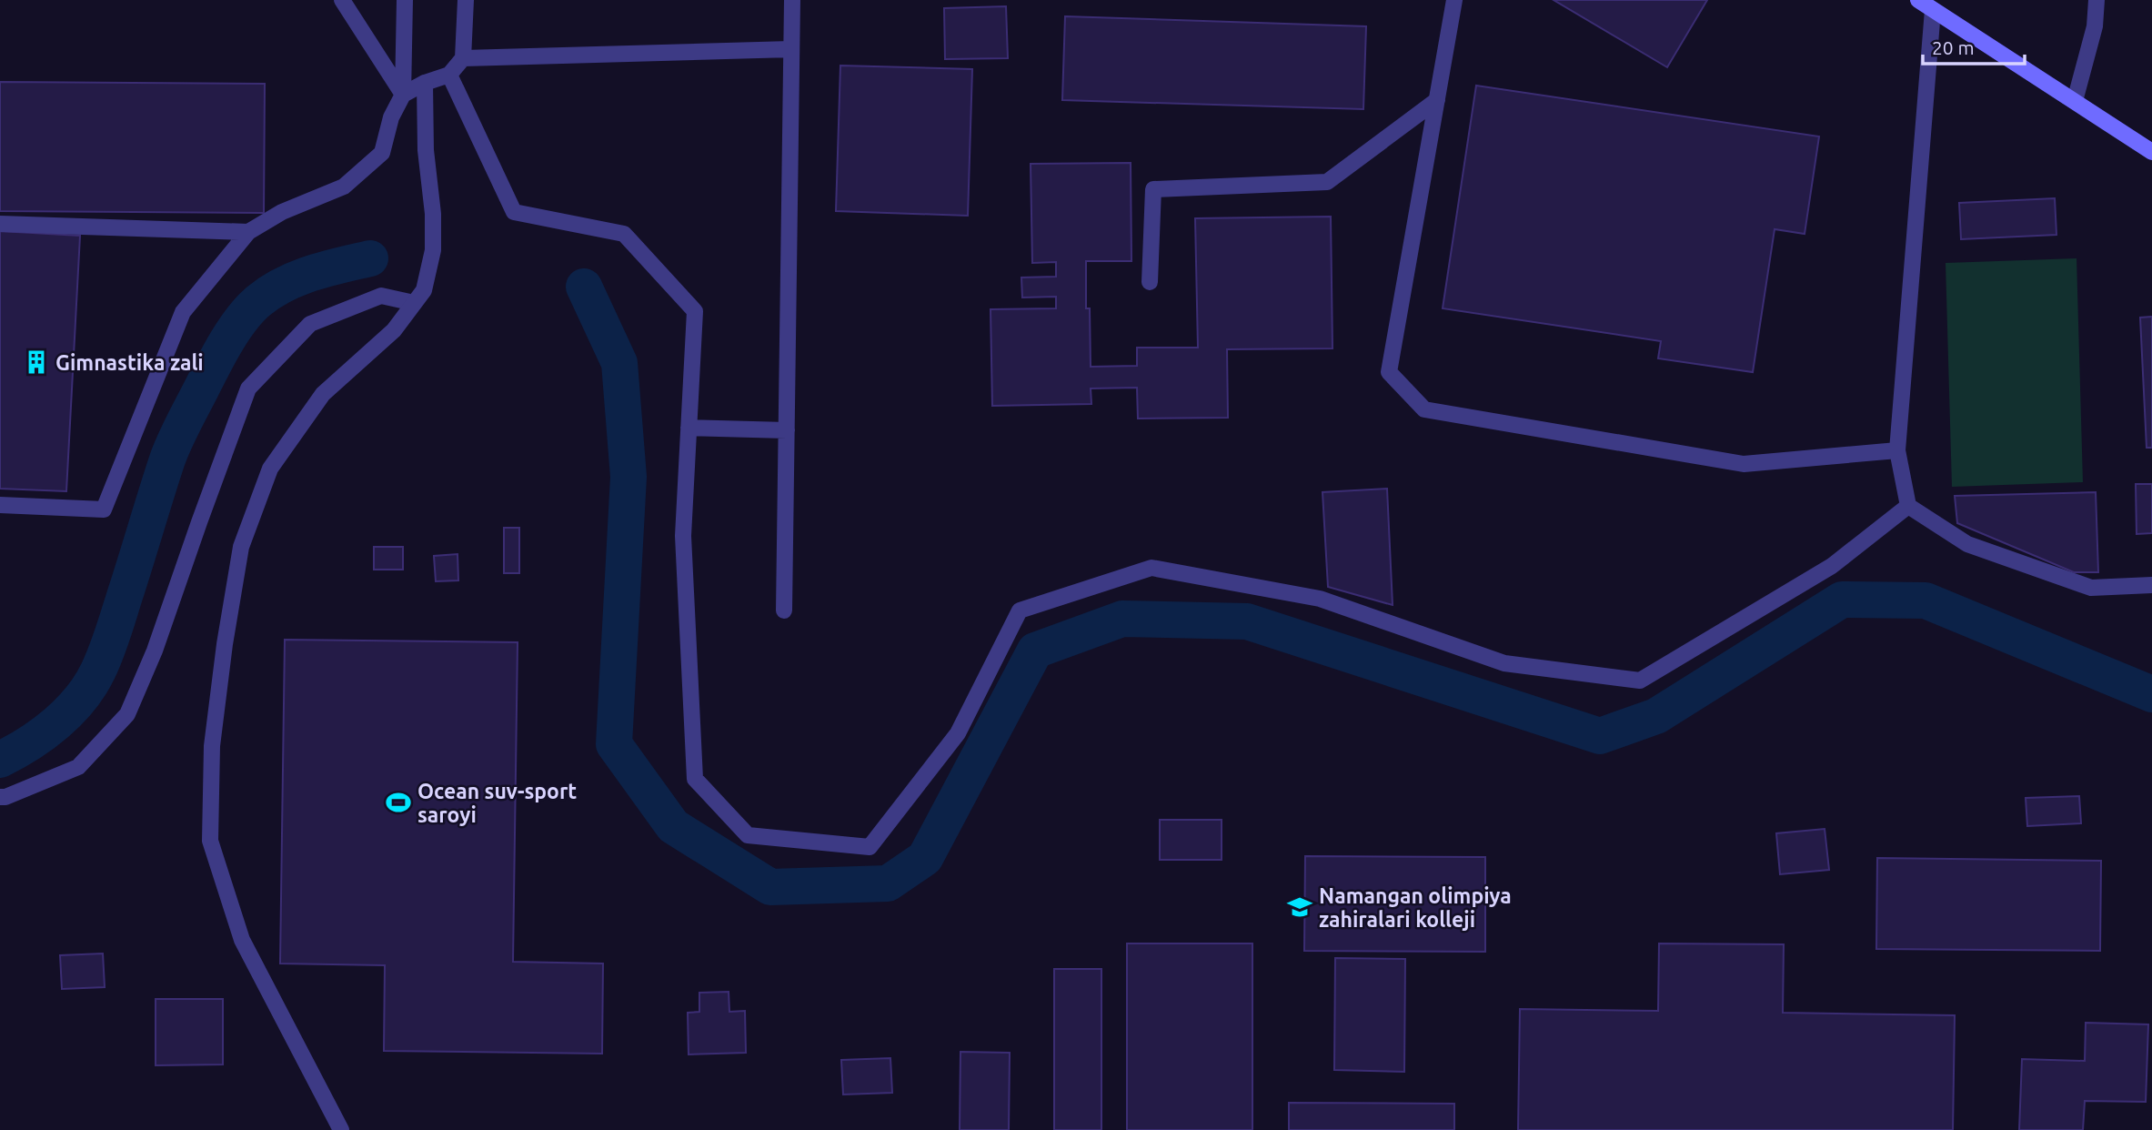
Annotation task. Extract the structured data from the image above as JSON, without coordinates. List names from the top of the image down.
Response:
{
  "places": {
    "building": ["Gimnastika zali"],
    "sports": ["Ocean suv-sport saroyi"],
    "school or university": ["Namangan olimpiya zahiralari kolleji"]
  },
  "scale_bar": "20 m"
}
